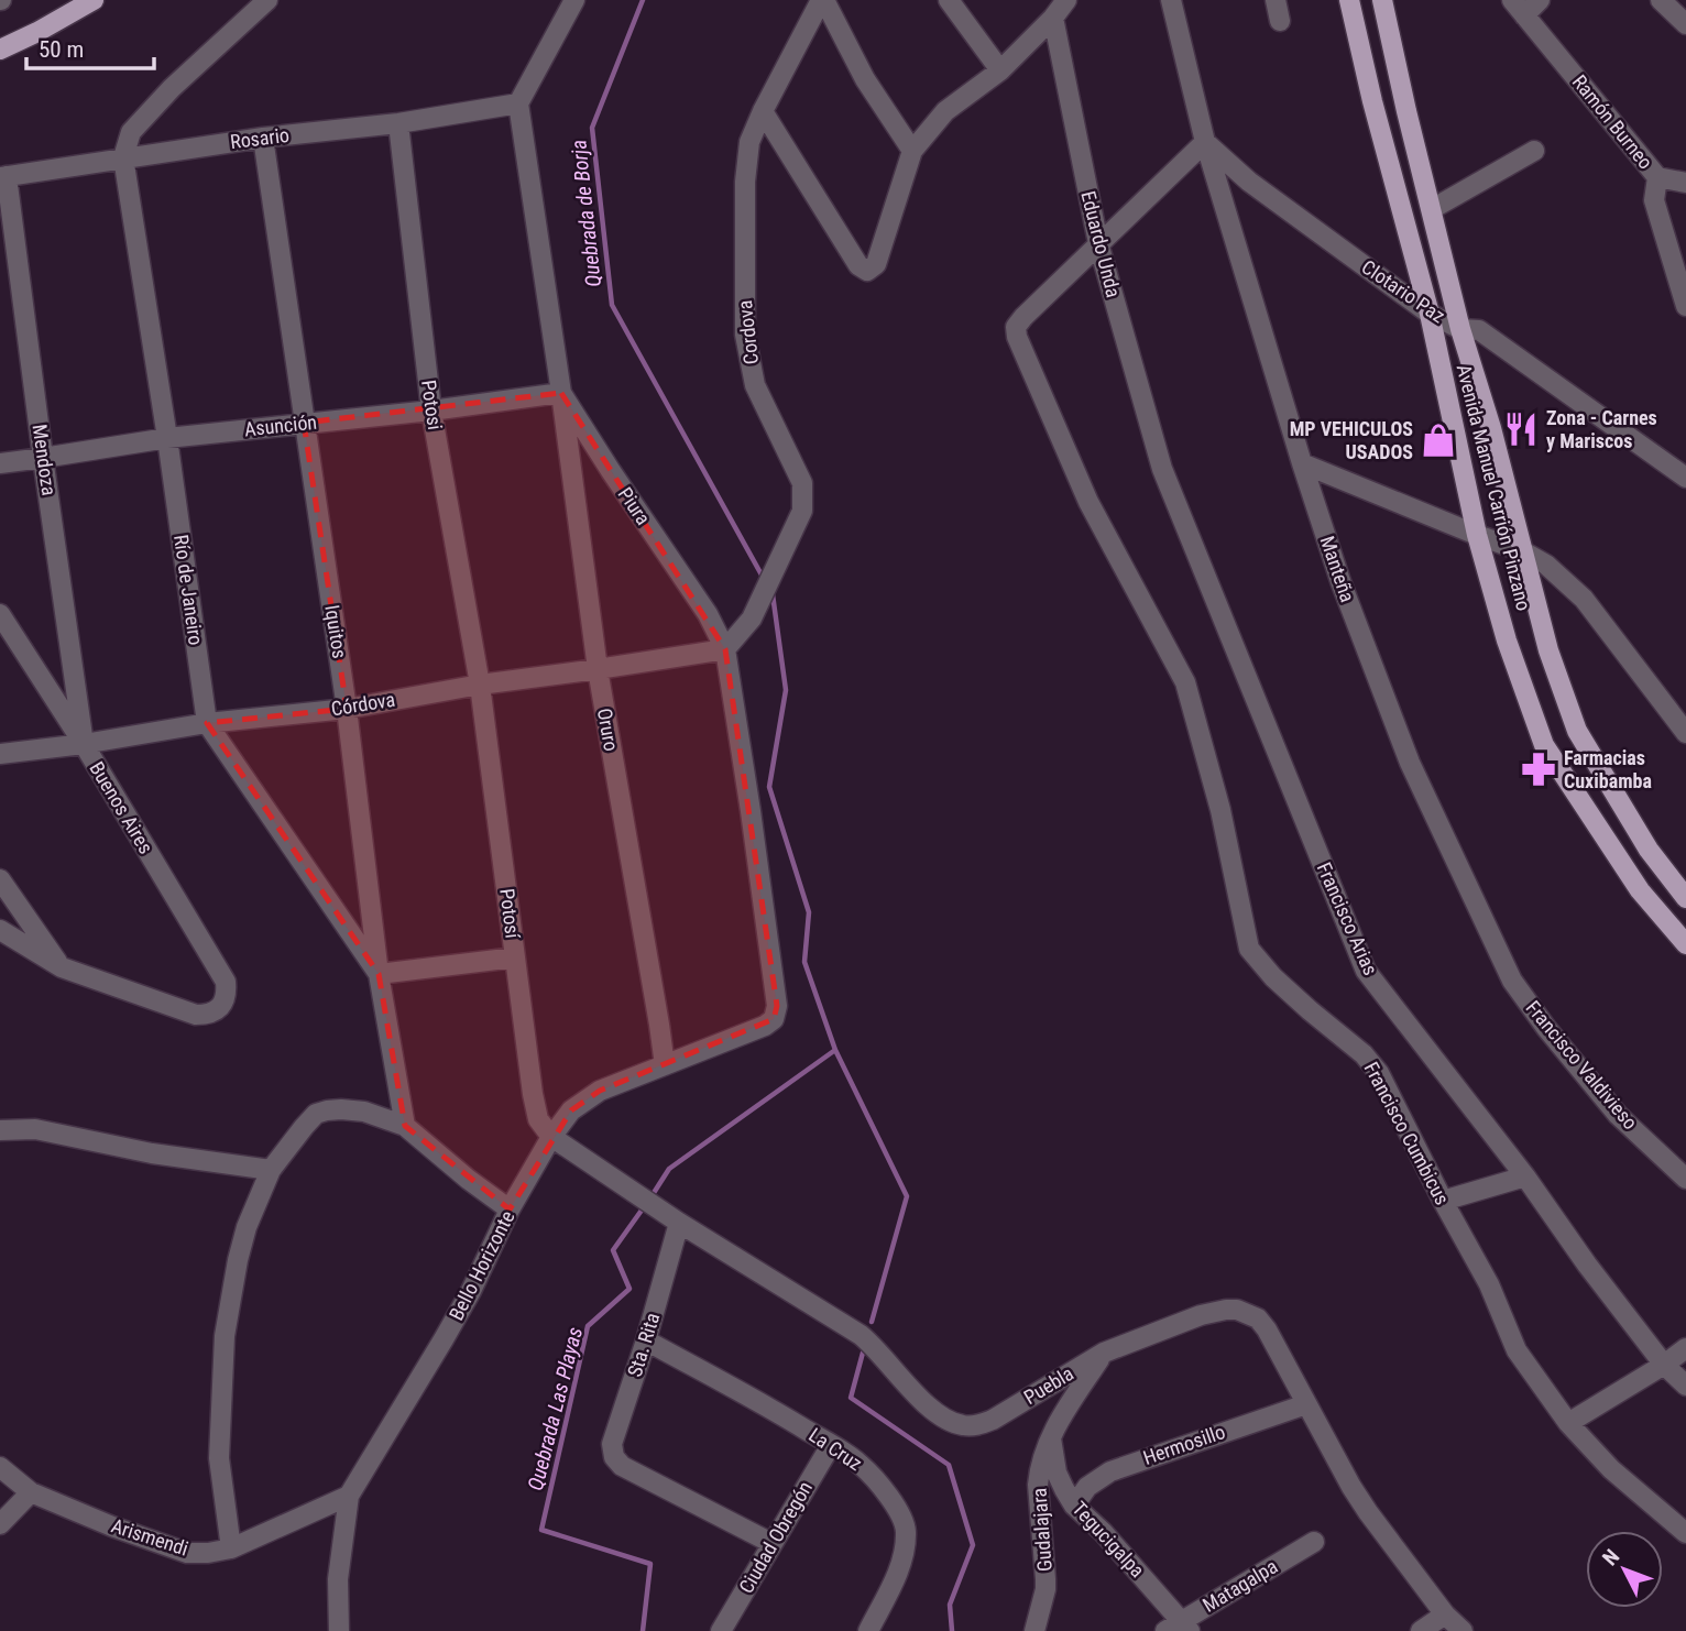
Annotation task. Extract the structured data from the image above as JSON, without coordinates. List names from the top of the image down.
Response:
{
  "streets": {
    "main road": ["Avenida Manuel Carrión Pinzano"],
    "street": [
      "Ramón Burneo",
      "Rosario",
      "Eduardo Unda",
      "Clotario Paz",
      "Cordova",
      "Potosi",
      "Asunción",
      "Mendoza",
      "Piura",
      "Manteña",
      "Río de Janeiro",
      "Iquitos",
      "Córdova",
      "Oruro",
      "Buenos Aires",
      "Potosí",
      "Francisco Arias",
      "Francisco Valdivieso",
      "Francisco Cumbicus",
      "Bello Horizonte",
      "Sta. Rita",
      "Puebla",
      "Hermosillo",
      "La Cruz",
      "Gudalajara",
      "Arismendi",
      "Ciudad Obregón",
      "Tegucigalpa",
      "Matagalpa"
    ]
  },
  "crossings": [
    ["Rosario", "Potosi"],
    ["Rosario", "Mendoza"],
    ["Rosario", "Piura"],
    ["Rosario", "Río de Janeiro"],
    ["Rosario", "Iquitos"],
    ["Eduardo Unda", "Francisco Arias"],
    ["Eduardo Unda", "Francisco Cumbicus"],
    ["Clotario Paz", "Avenida Manuel Carrión Pinzano"],
    ["Clotario Paz", "Manteña"],
    ["Cordova", "Piura"],
    ["Cordova", "Córdova"],
    ["Potosi", "Asunción"],
    ["Potosi", "Córdova"],
    ["Potosi", "Potosí"],
    ["Asunción", "Mendoza"],
    ["Asunción", "Piura"],
    ["Asunción", "Río de Janeiro"],
    ["Asunción", "Iquitos"],
    ["Asunción", "Oruro"],
    ["Mendoza", "Córdova"],
    ["Mendoza", "Buenos Aires"],
    ["Piura", "Córdova"],
    ["Piura", "Oruro"],
    ["Piura", "Bello Horizonte"],
    ["Manteña", "Francisco Valdivieso"],
    ["Río de Janeiro", "Iquitos"],
    ["Río de Janeiro", "Córdova"],
    ["Iquitos", "Córdova"],
    ["Córdova", "Oruro"],
    ["Córdova", "Buenos Aires"],
    ["Córdova", "Potosí"],
    ["Oruro", "Bello Horizonte"],
    ["Potosí", "Bello Horizonte"],
    ["Potosí", "Puebla"],
    ["Bello Horizonte", "Puebla"],
    ["Bello Horizonte", "Arismendi"],
    ["Sta. Rita", "Puebla"],
    ["Sta. Rita", "La Cruz"],
    ["Sta. Rita", "Ciudad Obregón"],
    ["Puebla", "Hermosillo"],
    ["Puebla", "Gudalajara"],
    ["Hermosillo", "Tegucigalpa"],
    ["La Cruz", "Ciudad Obregón"],
    ["Gudalajara", "Tegucigalpa"],
    ["Tegucigalpa", "Matagalpa"]
  ],
  "water": ["Quebrada de Borja", "Quebrada Las Playas"],
  "places": {
    "restaurant": ["Zona - Carnes y Mariscos"],
    "shop": ["MP VEHICULOS USADOS"],
    "pharmacy": ["Farmacias Cuxibamba"]
  },
  "scale_bar": "50 m",
  "north": "top left"
}
